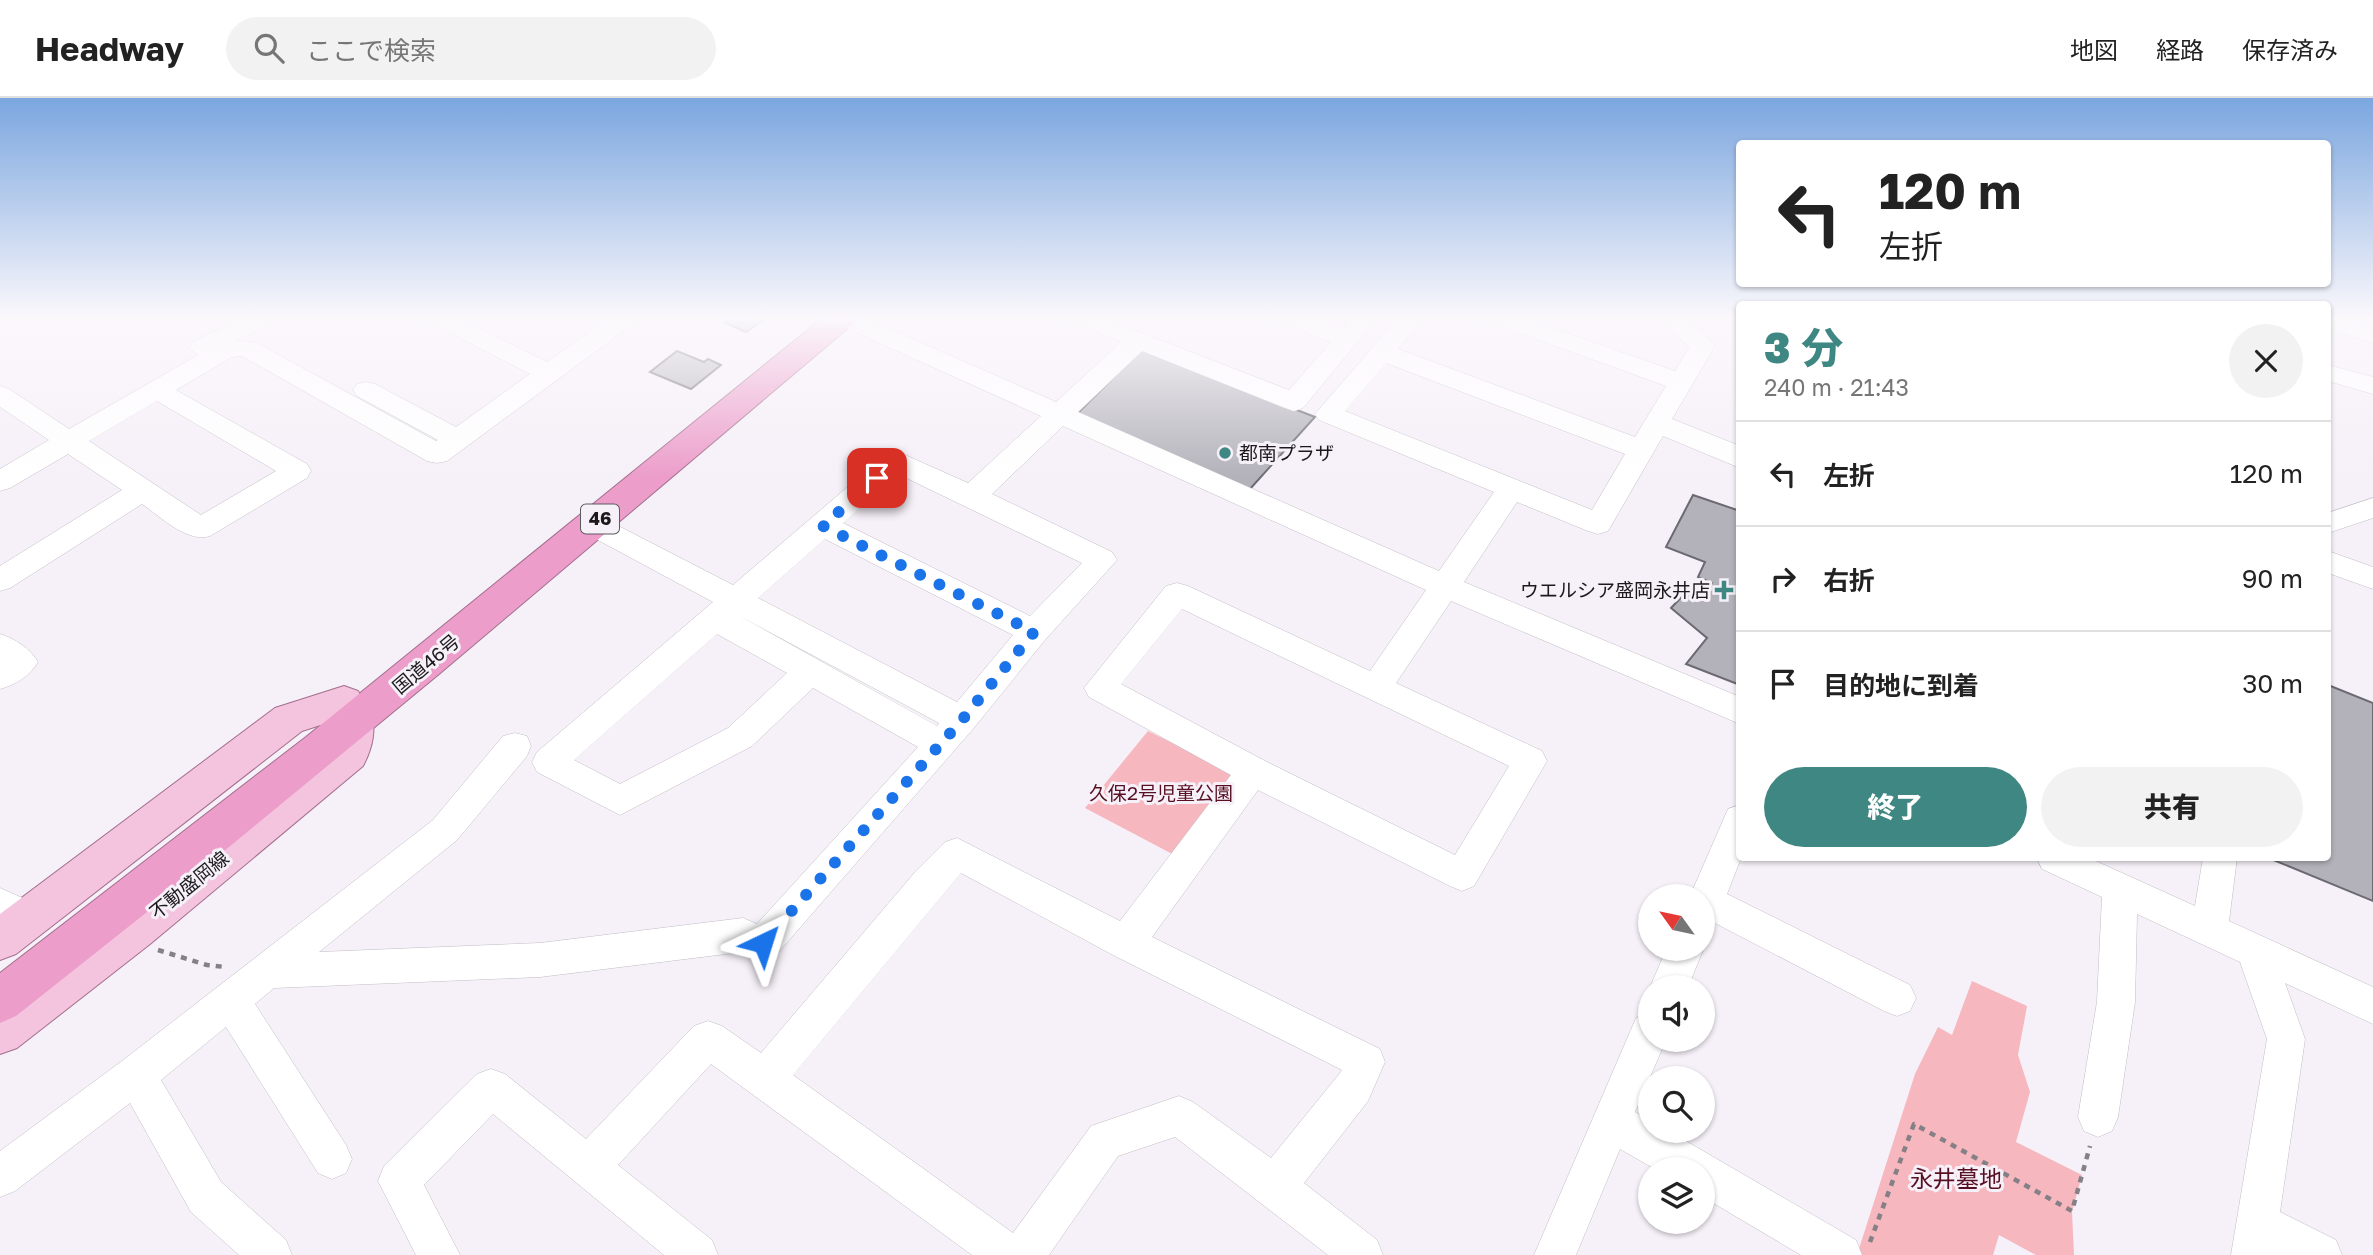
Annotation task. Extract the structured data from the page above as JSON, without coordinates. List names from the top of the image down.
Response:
{
  "streets": {
    "highway": ["46", "国道46号"],
    "main road": ["不動盛岡線"]
  },
  "crossings": [
    ["国道46号", "不動盛岡線"]
  ],
  "parks": ["久保2号児童公園", "永井墓地"],
  "places": {
    "other": ["都南プラザ"],
    "health": ["ウエルシア盛岡永井店"]
  },
  "north": "top left",
  "page": {
    "header": "Headway",
    "search": "ここで検索",
    "nav": ["地図", "経路", "保存済み"],
    "turn": ["120 m", "左折"],
    "heading": ["3 分", "240 m · 21:43"],
    "list": [
      {
        "name": "左折",
        "value": "120 m"
      },
      {
        "name": "右折",
        "value": "90 m"
      },
      {
        "name": "目的地に到着",
        "value": "30 m"
      }
    ],
    "buttons": ["終了", "共有"]
  }
}
